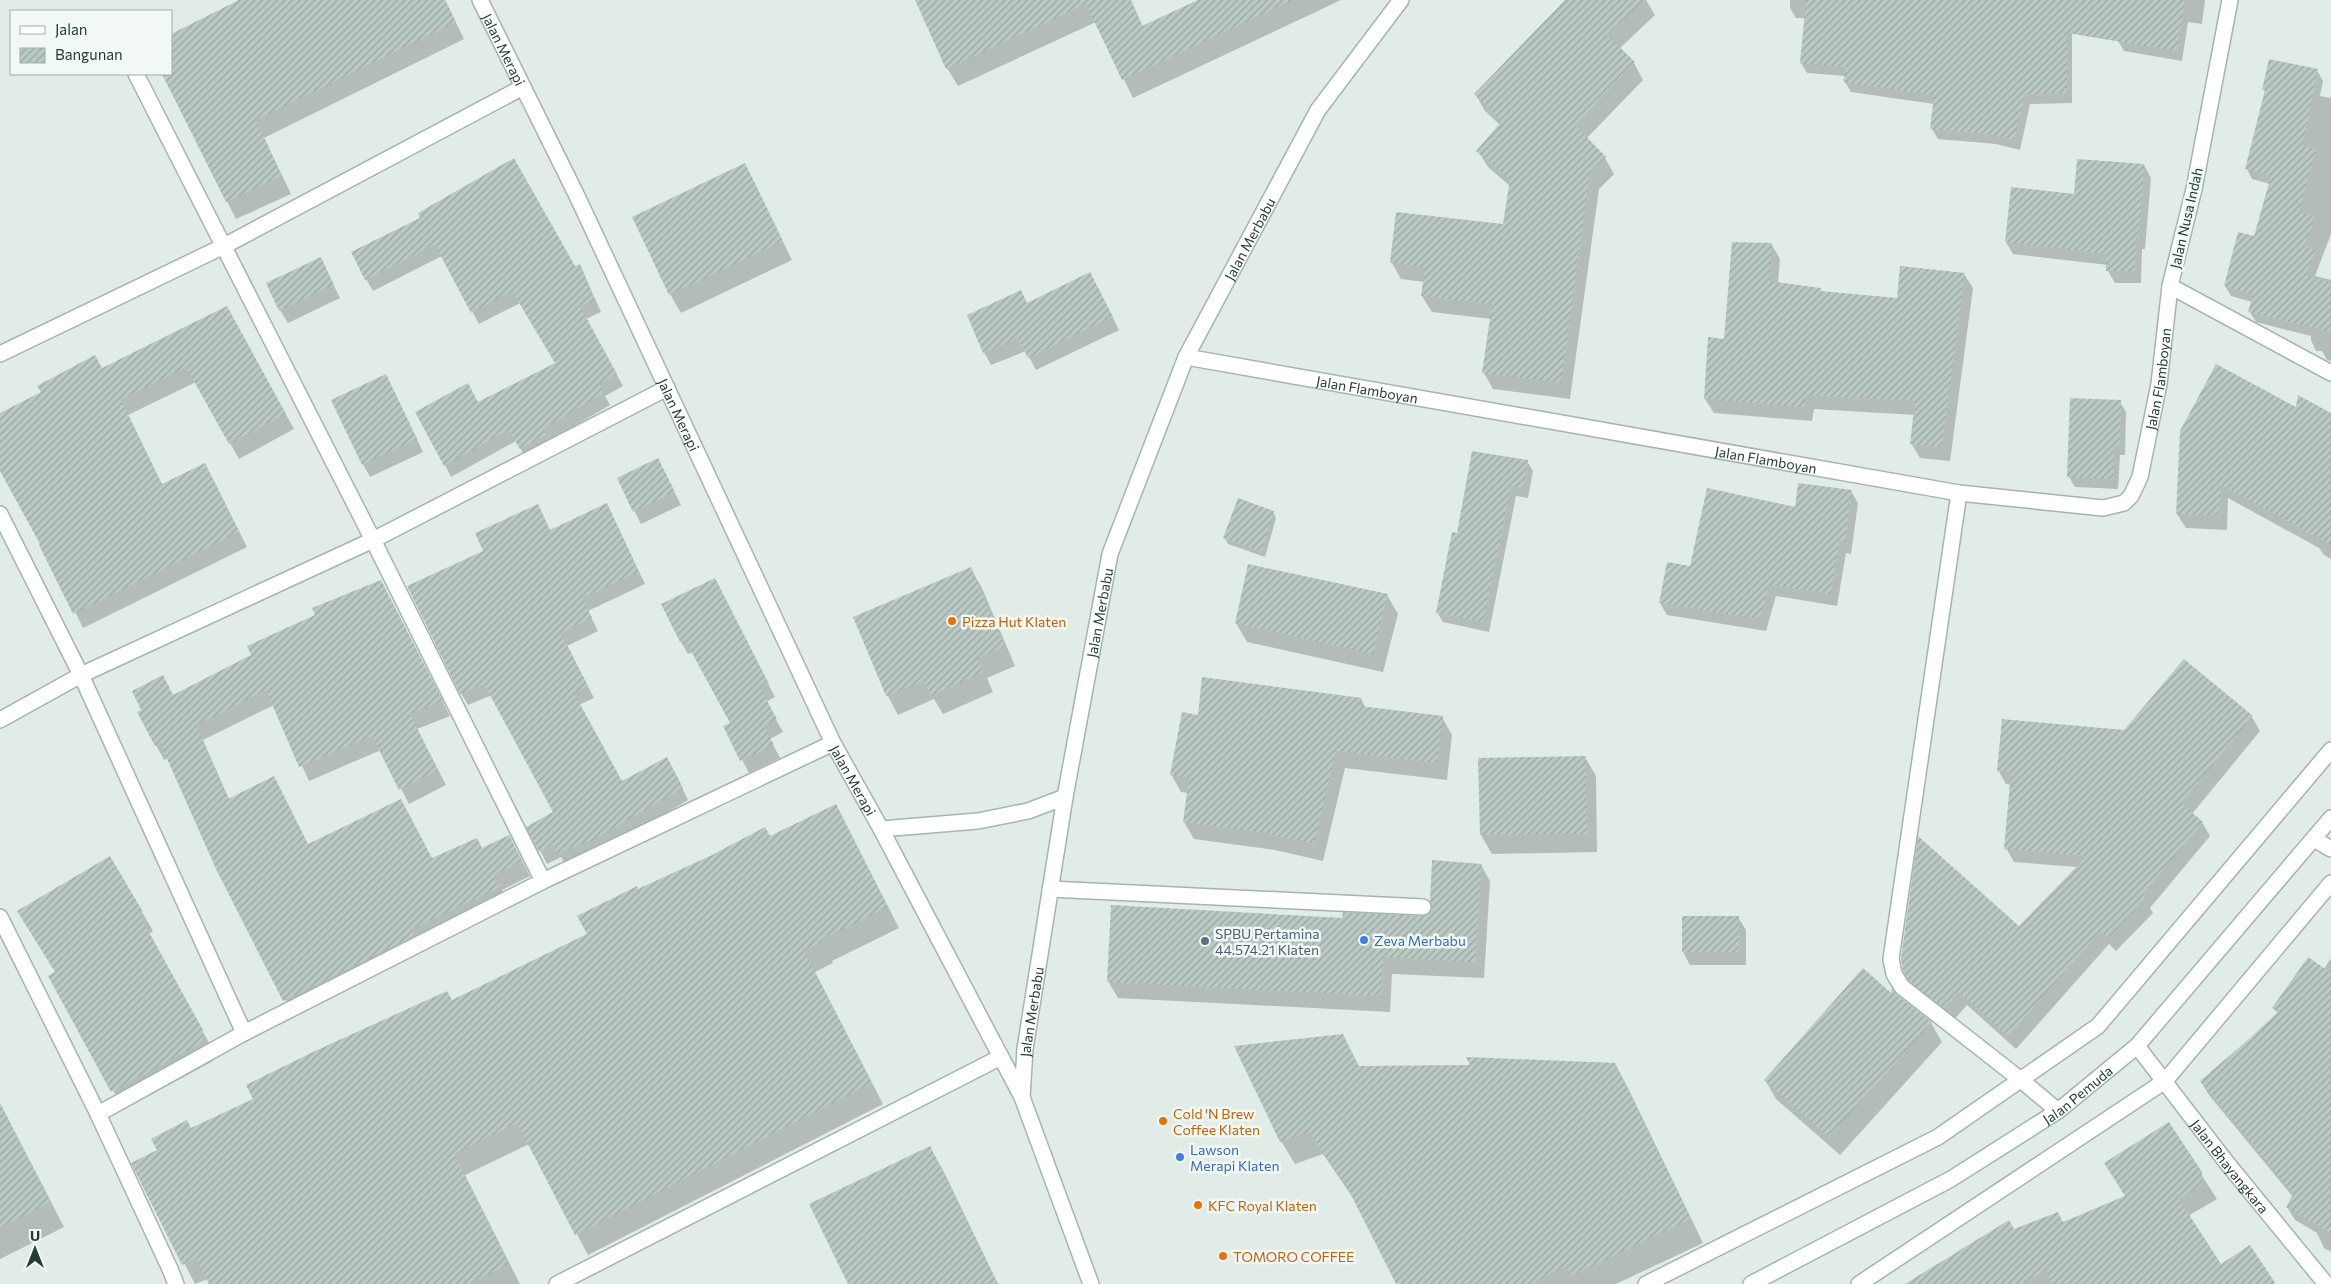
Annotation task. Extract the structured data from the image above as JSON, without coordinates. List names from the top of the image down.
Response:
{
  "streets": {
    "street": [
      "Jalan Merapi",
      "Jalan Nusa Indah",
      "Jalan Merbabu",
      "Jalan Flamboyan",
      "Jalan Pemuda",
      "Jalan Bhayangkara"
    ]
  },
  "crossings": [
    ["Jalan Merapi", "Jalan Merbabu"],
    ["Jalan Nusa Indah", "Jalan Flamboyan"],
    ["Jalan Merbabu", "Jalan Flamboyan"],
    ["Jalan Pemuda", "Jalan Bhayangkara"]
  ],
  "places": [
    "Pizza Hut Klaten",
    "Zeva Merbabu",
    "SPBU Pertamina 44.574.21 Klaten",
    "Cold 'N Brew Coffee Klaten",
    "Lawson Merapi Klaten",
    "KFC Royal Klaten",
    "TOMORO COFFEE"
  ],
  "legend": ["Jalan", "Bangunan"],
  "north": "top"
}
